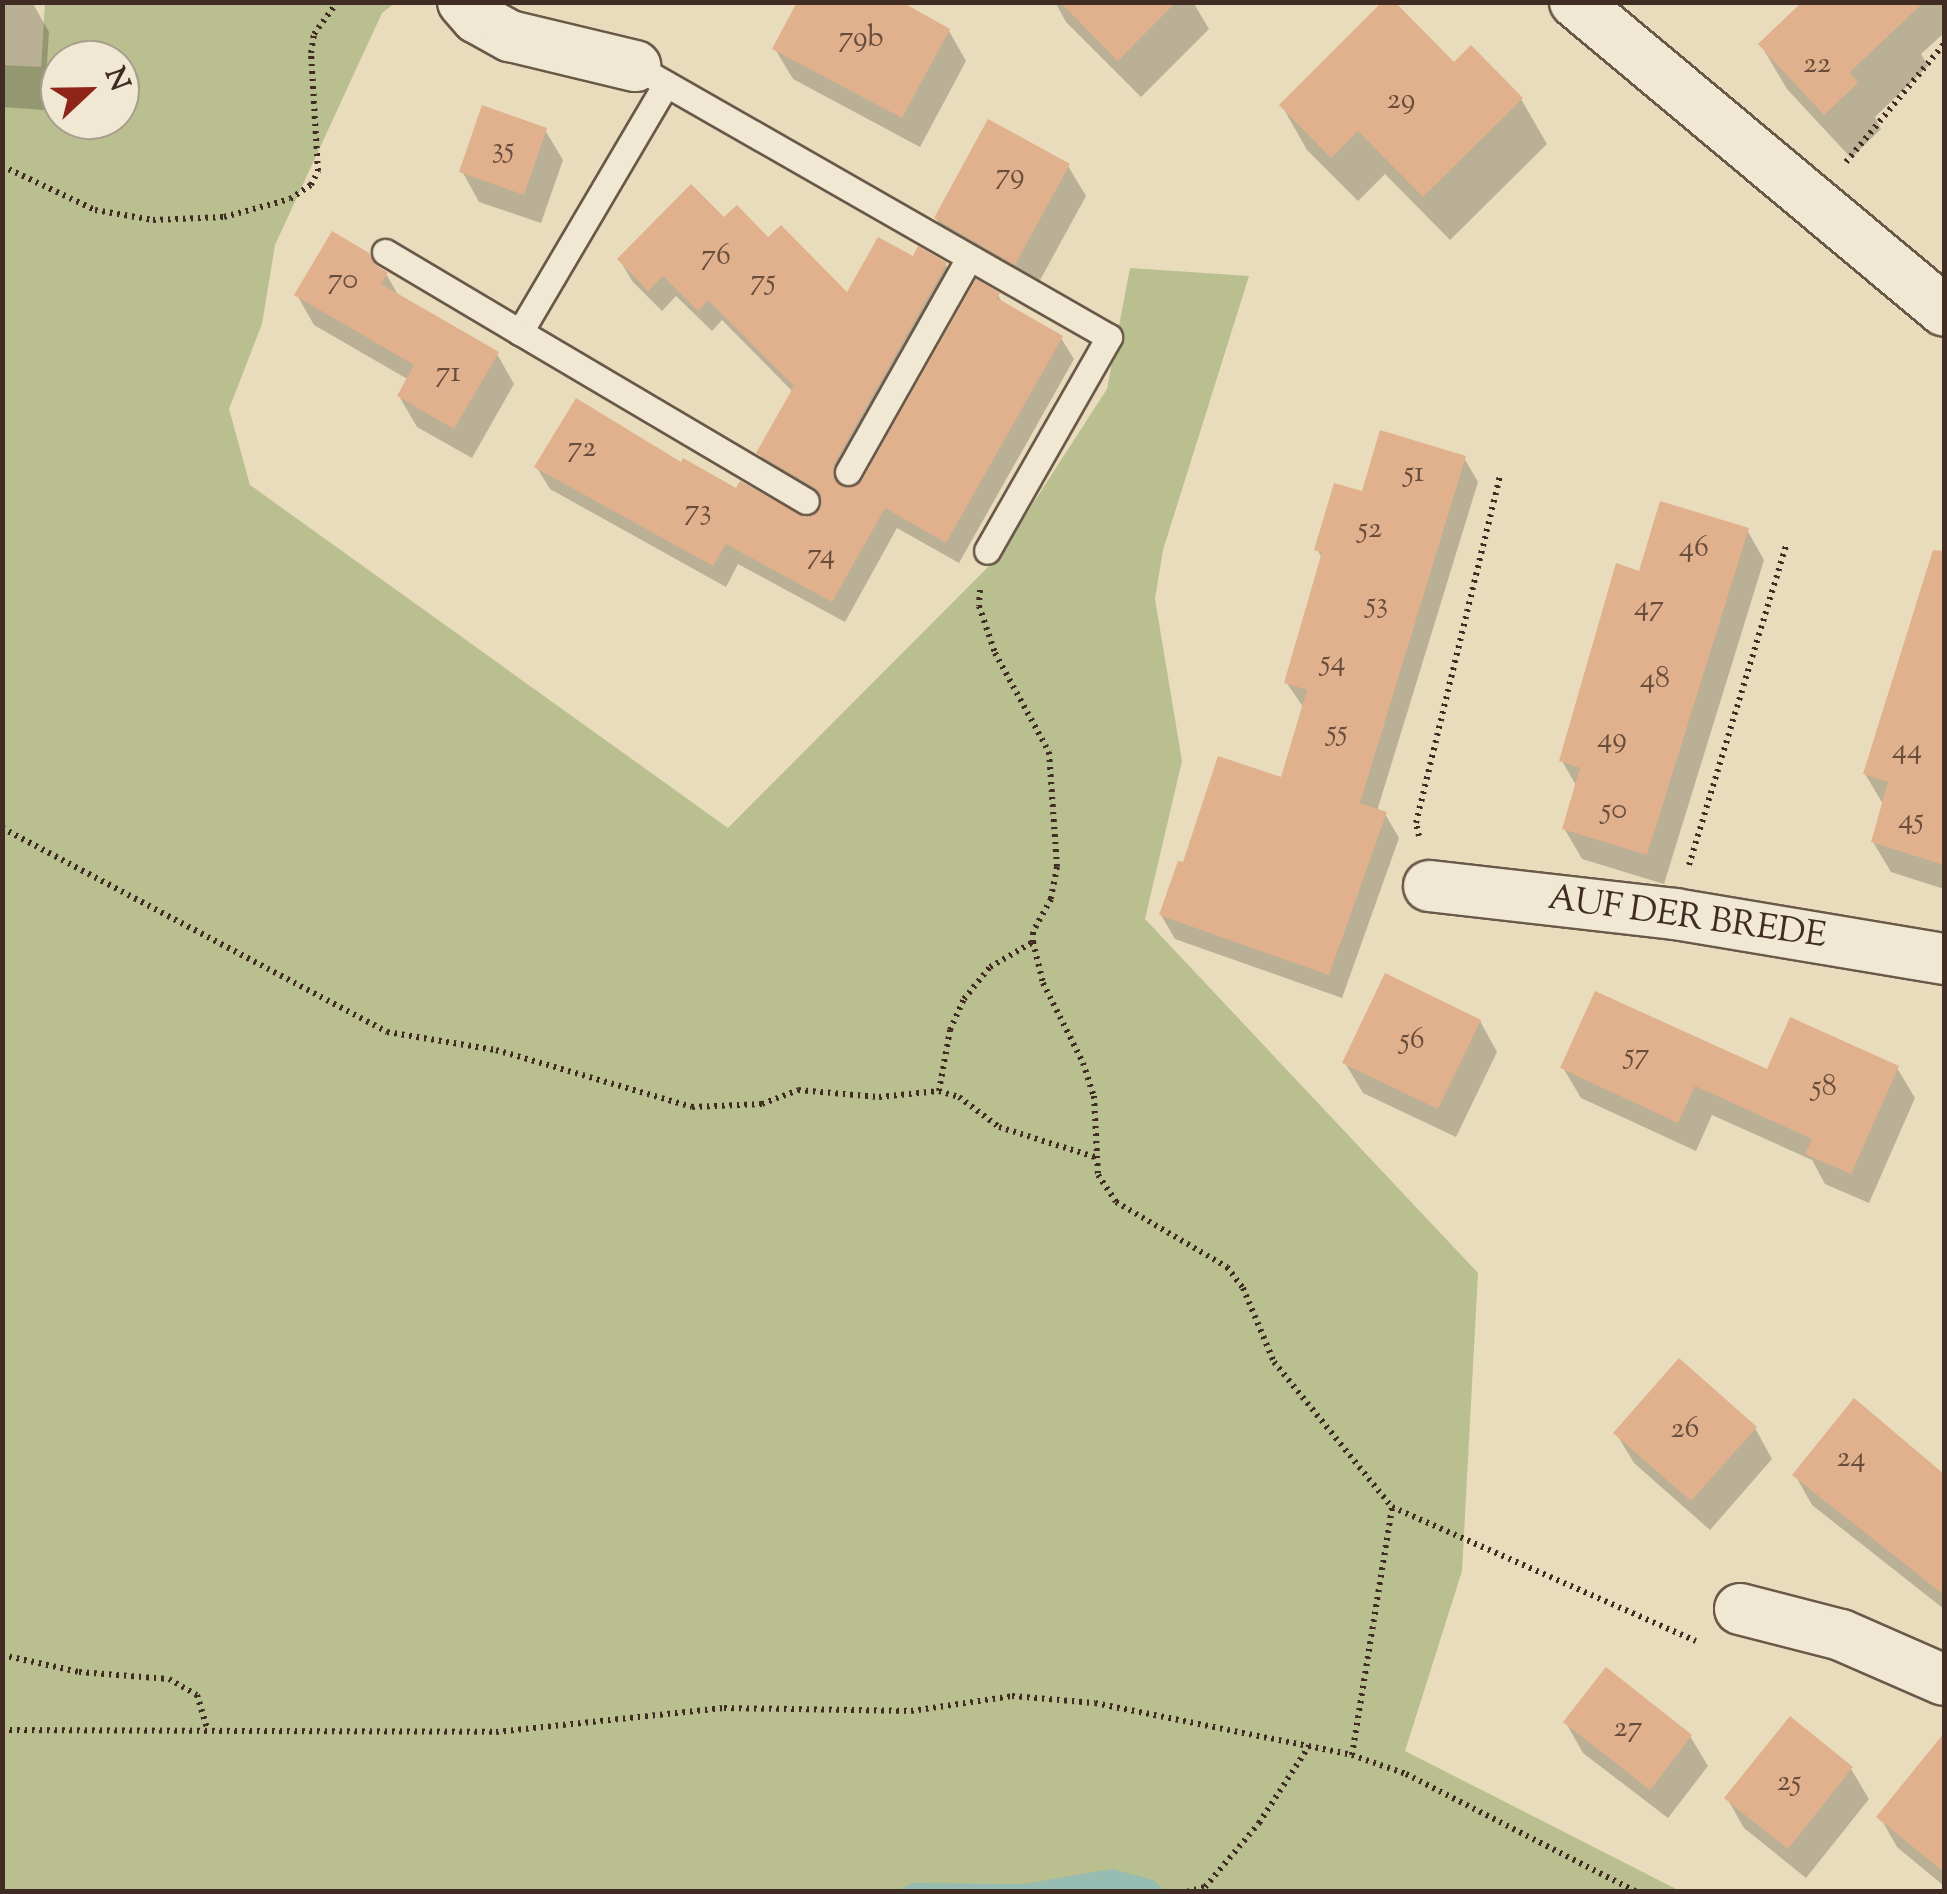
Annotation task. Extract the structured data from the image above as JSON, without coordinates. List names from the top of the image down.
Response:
{
  "streets": {
    "street": ["AUF DER BREDE"]
  },
  "house_numbers": [
    "79b",
    "22",
    "29",
    "35",
    "79",
    "76",
    "70",
    "75",
    "71",
    "72",
    "51",
    "73",
    "52",
    "46",
    "74",
    "53",
    "47",
    "54",
    "48",
    "55",
    "49",
    "44",
    "50",
    "45",
    "56",
    "57",
    "58",
    "26",
    "24",
    "27",
    "25"
  ],
  "north": "right"
}
